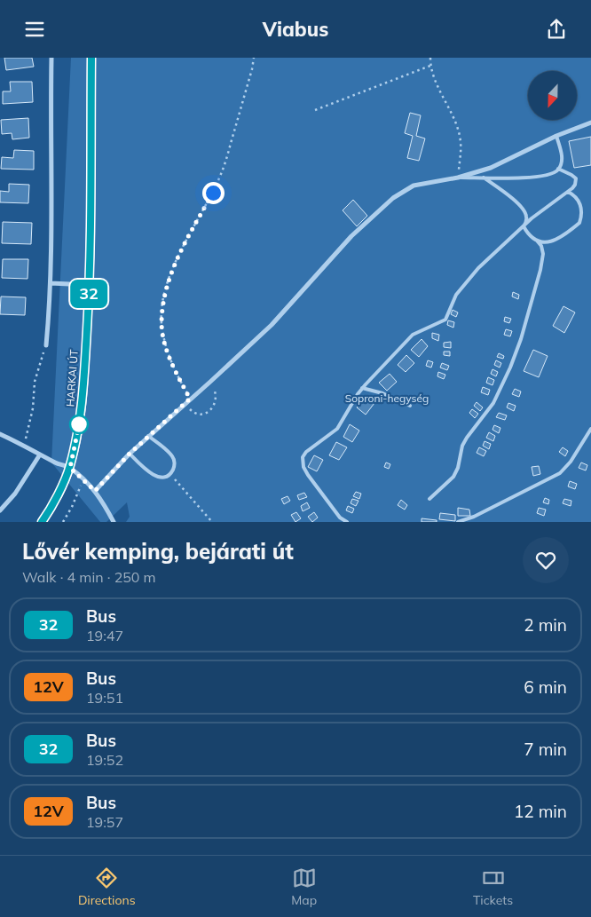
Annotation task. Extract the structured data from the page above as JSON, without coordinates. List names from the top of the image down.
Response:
{
  "streets": {
    "main road": ["HARKAI ÚT"]
  },
  "parks": ["Soproni-hegység"],
  "lines": ["bus line 32"],
  "north": "bottom",
  "page": {
    "header": "Viabus",
    "on_map": "32",
    "heading": ["Lővér kemping, bejárati út", "Walk · 4 min · 250 m"],
    "list": [
      {
        "mark": "32",
        "name": "Bus",
        "note": "19:47",
        "value": "2 min"
      },
      {
        "mark": "12V",
        "name": "Bus",
        "note": "19:51",
        "value": "6 min"
      },
      {
        "mark": "32",
        "name": "Bus",
        "note": "19:52",
        "value": "7 min"
      },
      {
        "mark": "12V",
        "name": "Bus",
        "note": "19:57",
        "value": "12 min"
      }
    ],
    "tabs": ["Directions", "Map", "Tickets"]
  }
}
